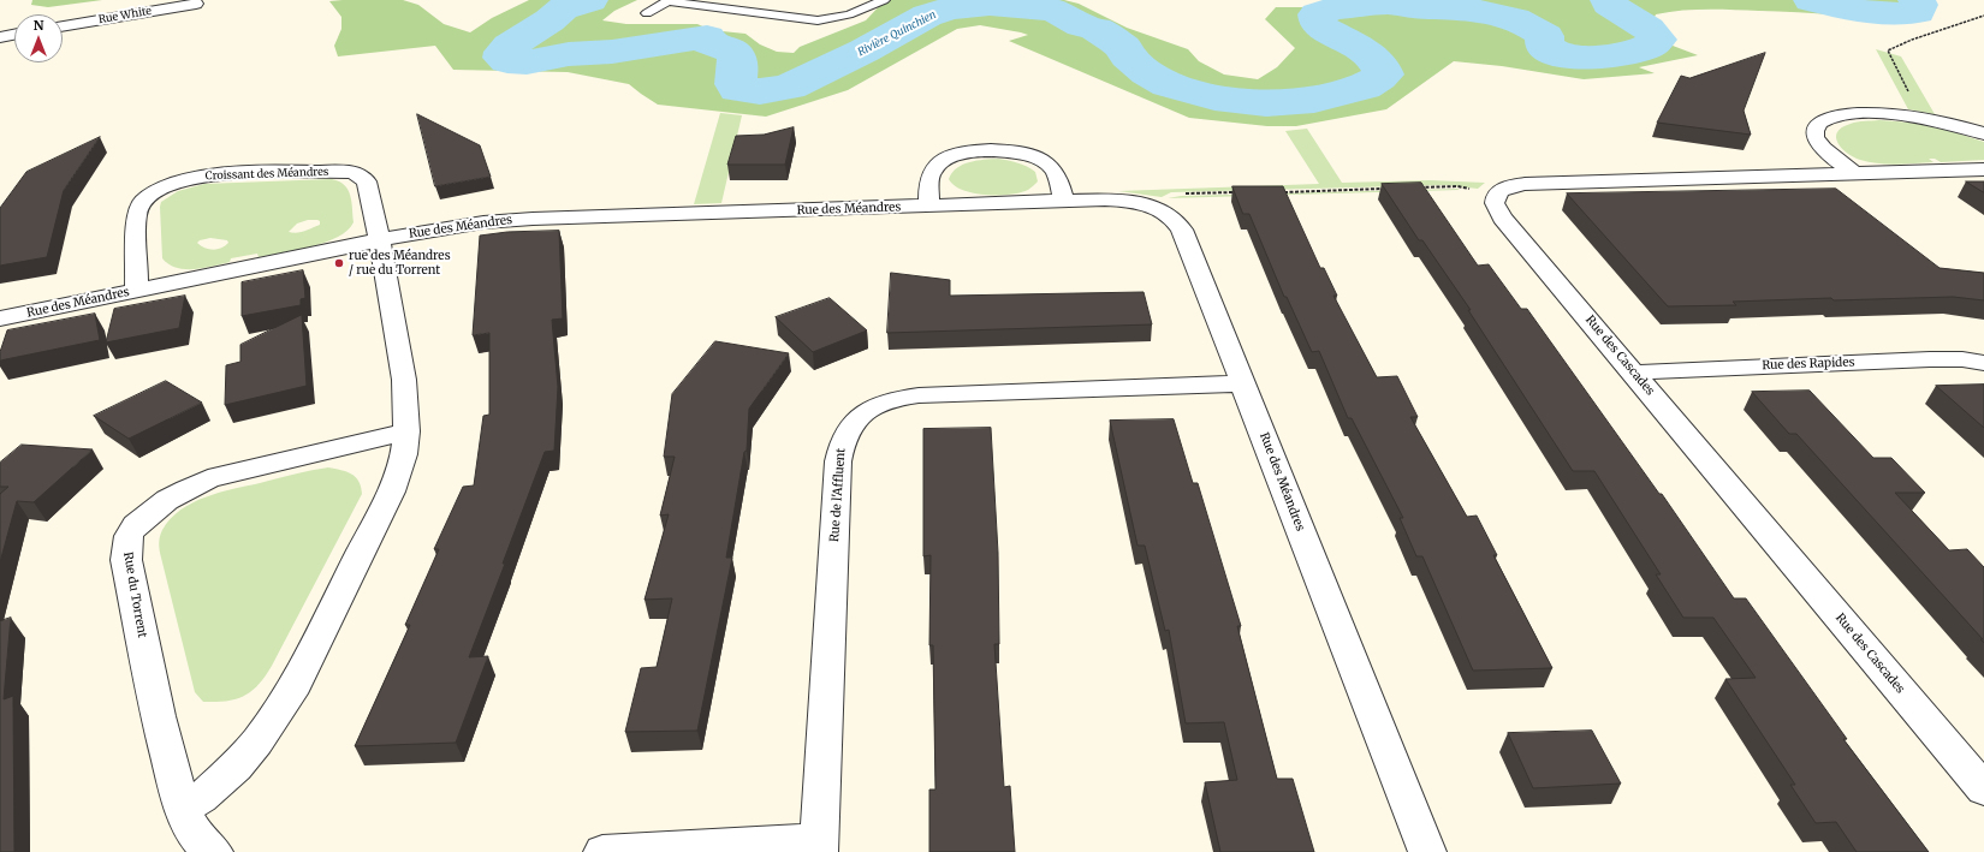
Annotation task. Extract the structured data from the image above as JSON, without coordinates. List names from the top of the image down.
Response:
{
  "streets": {
    "street": [
      "Rue White",
      "Croissant des Méandres",
      "Rue des Méandres",
      "Rue des Cascades",
      "Rue des Rapides",
      "Rue de l'Affluent",
      "Rue du Torrent"
    ]
  },
  "crossings": [
    ["Croissant des Méandres", "Rue des Méandres"],
    ["Rue des Méandres", "Rue de l'Affluent"],
    ["Rue des Cascades", "Rue des Rapides"]
  ],
  "water": ["Rivière Quinchien"],
  "places": ["rue des Méandres / rue du Torrent"],
  "north": "top"
}
